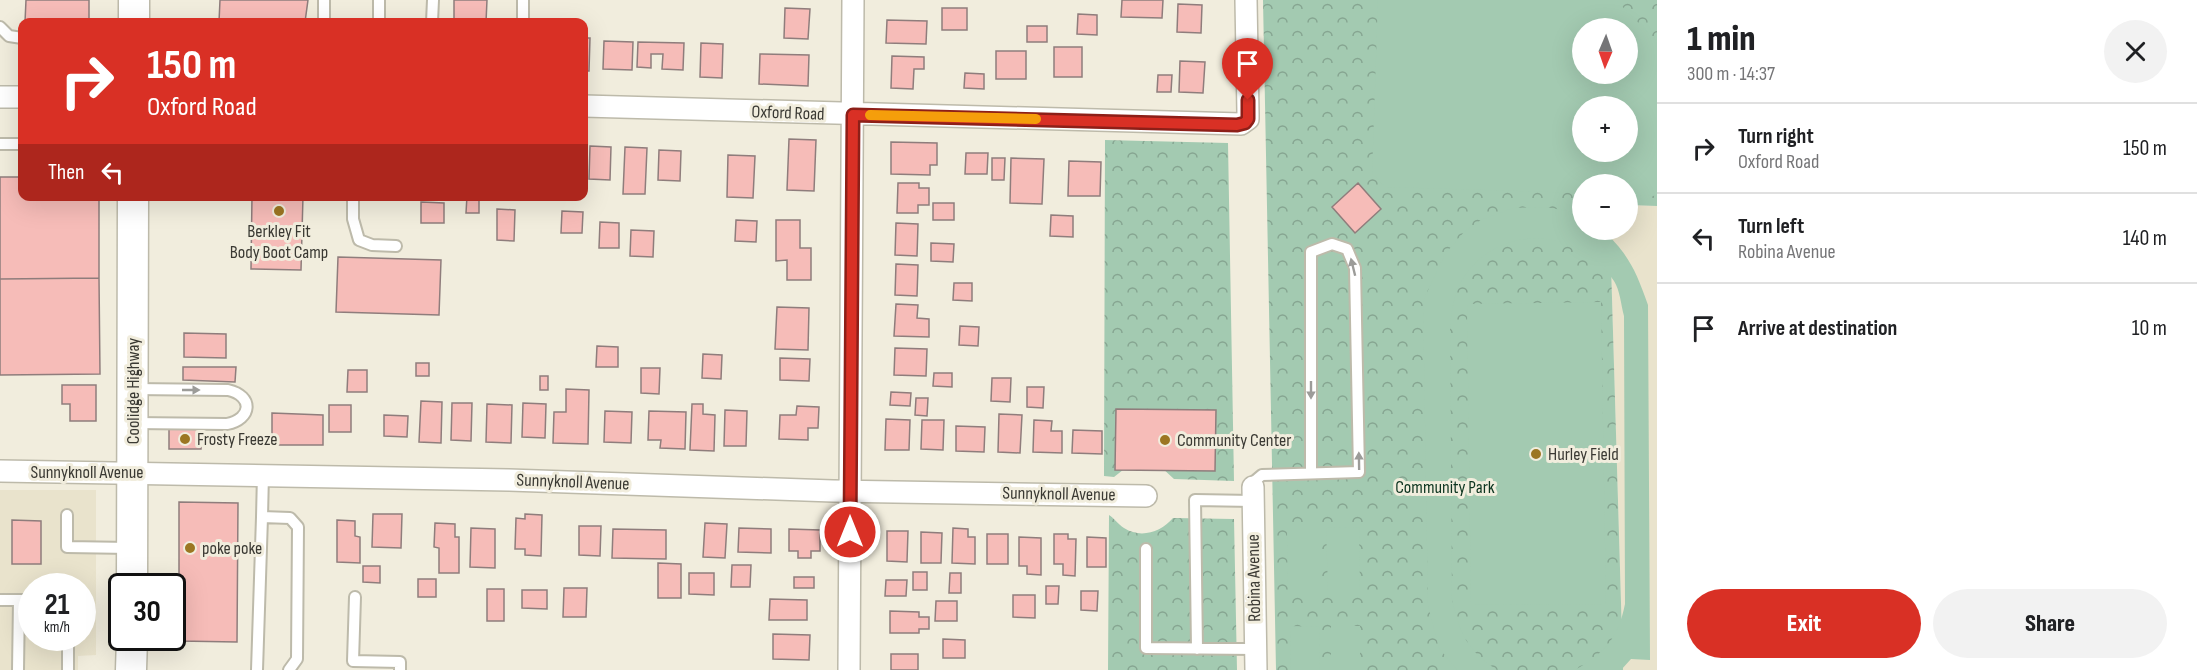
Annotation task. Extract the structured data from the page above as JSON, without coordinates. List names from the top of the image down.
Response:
{
  "streets": {
    "main road": ["Coolidge Highway"],
    "street": ["Oxford Road", "Sunnyknoll Avenue", "Robina Avenue"]
  },
  "crossings": [
    ["Coolidge Highway", "Sunnyknoll Avenue"]
  ],
  "parks": ["Community Park"],
  "places": [
    "Berkley Fit Body Boot Camp",
    "Frosty Freeze",
    "Community Center",
    "Hurley Field",
    "poke poke"
  ],
  "north": "bottom",
  "page": {
    "heading": ["1 min", "300 m · 14:37"],
    "map_buttons": ["+", "−"],
    "turn": ["150 m", "Oxford Road"],
    "list": [
      {
        "name": "Turn right",
        "note": "Oxford Road",
        "value": "150 m"
      },
      {
        "name": "Turn left",
        "note": "Robina Avenue",
        "value": "140 m"
      },
      {
        "name": "Arrive at destination",
        "value": "10 m"
      }
    ],
    "then": "Then",
    "speed": "21 km/h",
    "limit": "30",
    "buttons": ["Exit", "Share"]
  }
}
